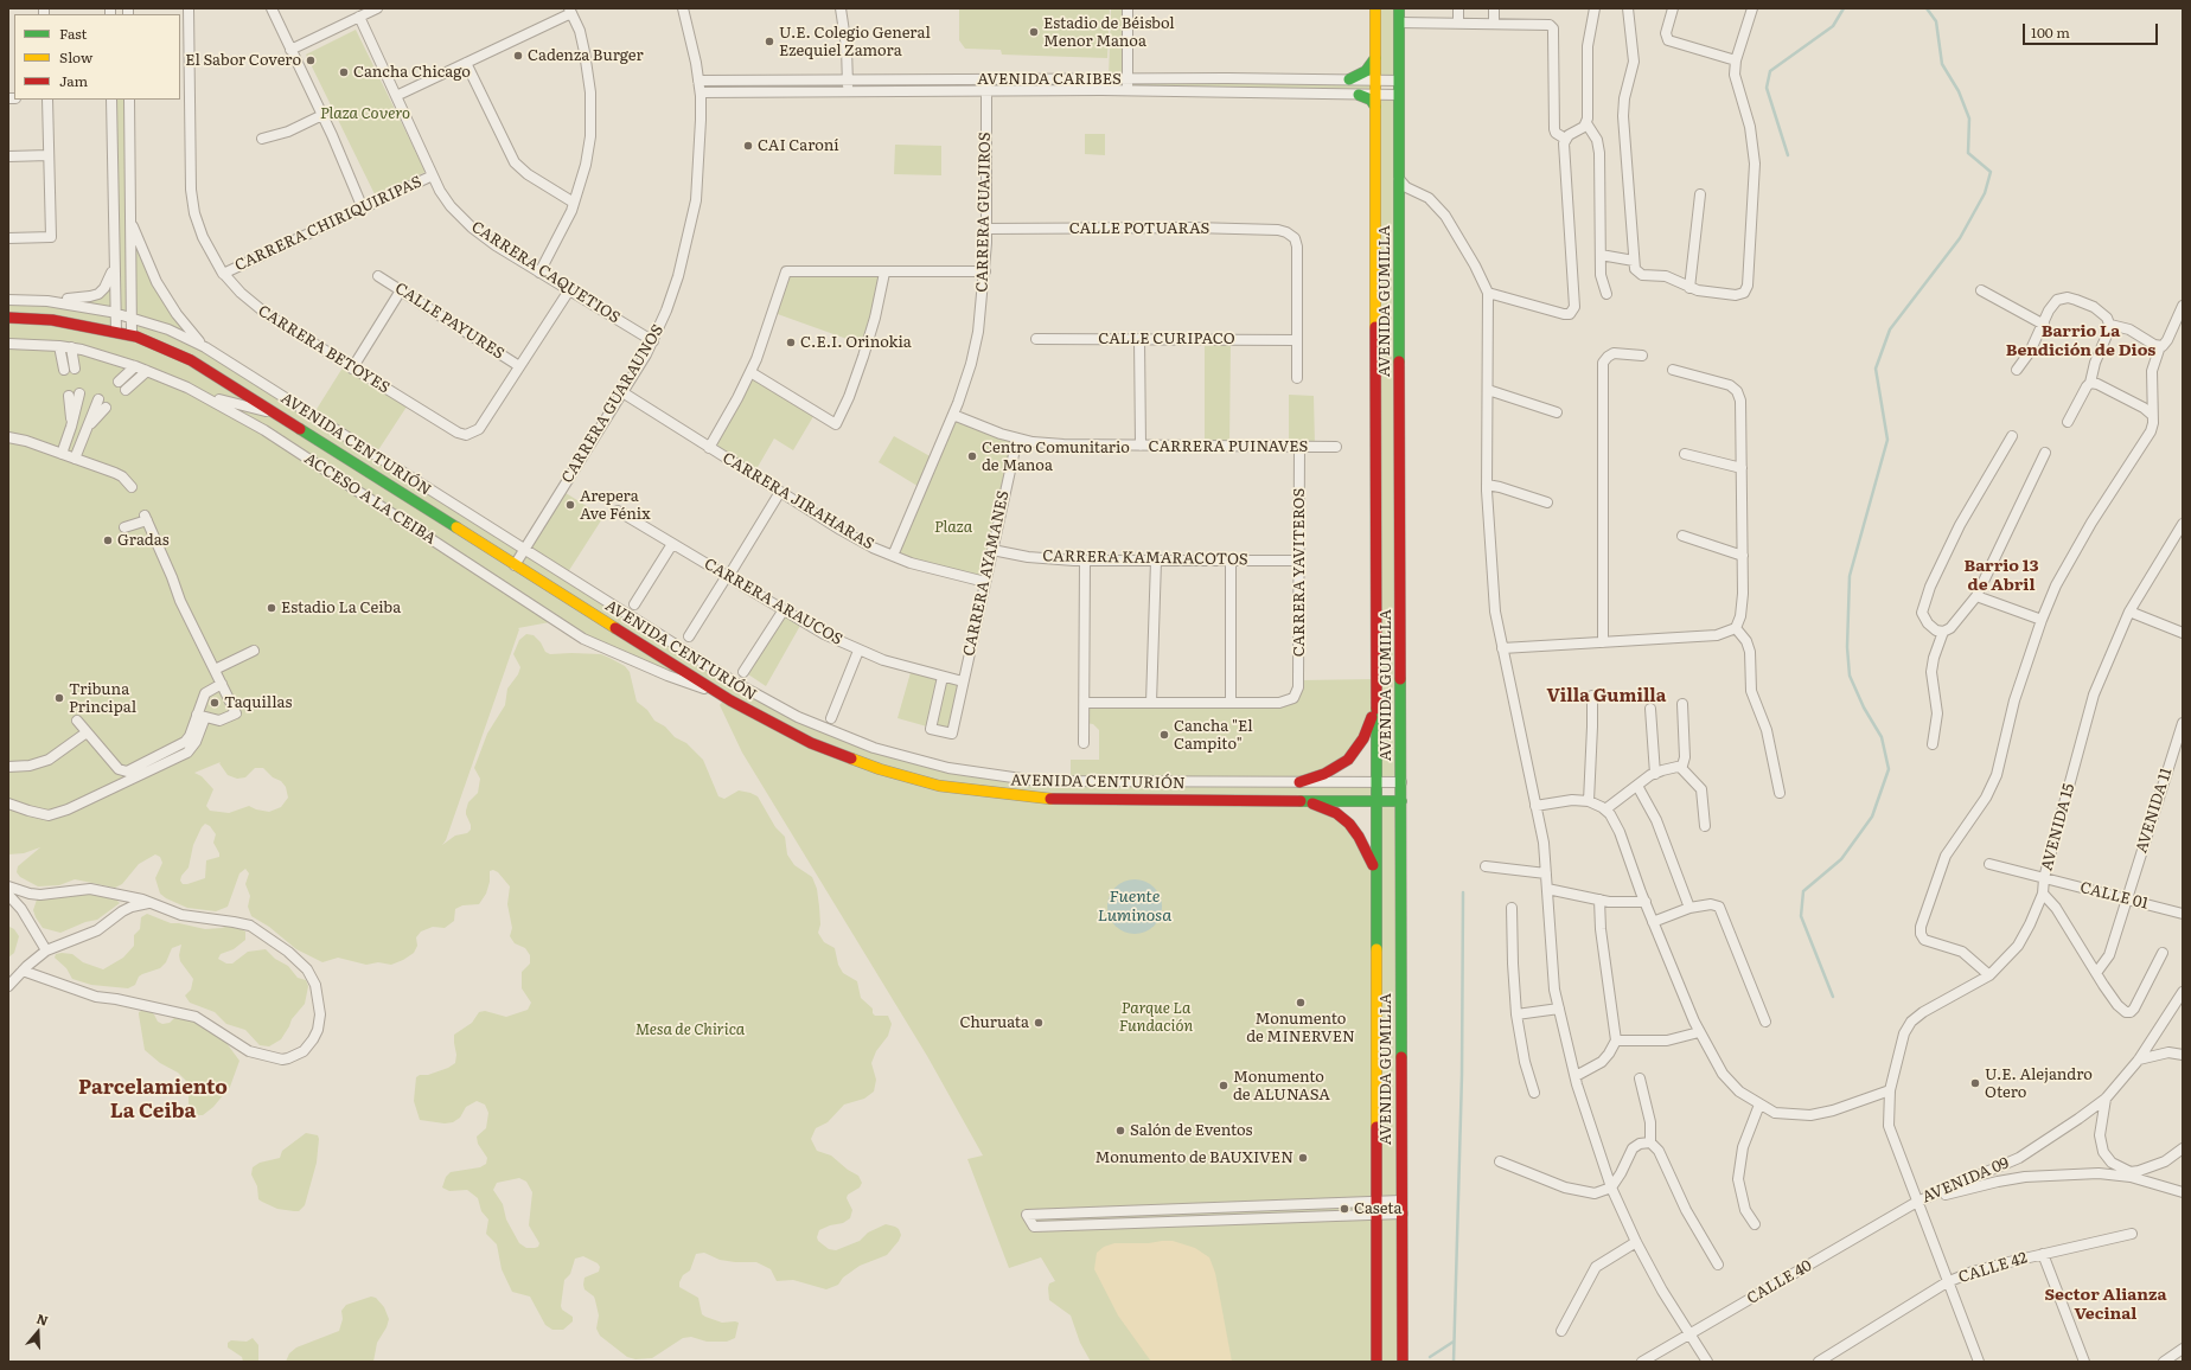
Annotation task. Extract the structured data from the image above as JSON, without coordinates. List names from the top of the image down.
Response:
{
  "streets": {
    "main road": ["AVENIDA GUMILLA", "AVENIDA CENTURIÓN"],
    "street": [
      "AVENIDA CARIBES",
      "CARRERA GUAJIROS",
      "CARRERA CHIRIQUIRIPAS",
      "CALLE POTUARAS",
      "CARRERA CAQUETIOS",
      "CALLE PAYURES",
      "CALLE CURIPACO",
      "CARRERA BETOYES",
      "CARRERA GUARAUNOS",
      "CARRERA PUINAVES",
      "ACCESO A LA CEIBA",
      "CARRERA JIRAHARAS",
      "CARRERA KAMARACOTOS",
      "CARRERA YAVITEROS",
      "CARRERA AYAMANES",
      "CARRERA ARAUCOS",
      "AVENIDA 11",
      "AVENIDA 15",
      "CALLE 01",
      "AVENIDA 09",
      "CALLE 42",
      "CALLE 40"
    ]
  },
  "crossings": [
    ["AVENIDA CARIBES", "CARRERA GUAJIROS"],
    ["AVENIDA CARIBES", "AVENIDA GUMILLA"],
    ["AVENIDA CARIBES", "CARRERA GUARAUNOS"],
    ["CARRERA GUAJIROS", "CALLE POTUARAS"],
    ["CARRERA GUAJIROS", "CARRERA PUINAVES"],
    ["CARRERA GUAJIROS", "CARRERA JIRAHARAS"],
    ["CARRERA CHIRIQUIRIPAS", "CARRERA CAQUETIOS"],
    ["CARRERA CHIRIQUIRIPAS", "CARRERA BETOYES"],
    ["CALLE POTUARAS", "CALLE CURIPACO"],
    ["CARRERA CAQUETIOS", "CARRERA GUARAUNOS"],
    ["AVENIDA GUMILLA", "AVENIDA CENTURIÓN"],
    ["CALLE PAYURES", "CARRERA BETOYES"],
    ["CARRERA GUARAUNOS", "AVENIDA CENTURIÓN"],
    ["CARRERA GUARAUNOS", "CARRERA JIRAHARAS"],
    ["AVENIDA CENTURIÓN", "ACCESO A LA CEIBA"],
    ["CARRERA PUINAVES", "CARRERA YAVITEROS"],
    ["CARRERA PUINAVES", "CARRERA AYAMANES"],
    ["CARRERA JIRAHARAS", "CARRERA AYAMANES"],
    ["CARRERA KAMARACOTOS", "CARRERA YAVITEROS"],
    ["CARRERA KAMARACOTOS", "CARRERA AYAMANES"],
    ["CARRERA AYAMANES", "CARRERA ARAUCOS"],
    ["AVENIDA 11", "CALLE 01"],
    ["AVENIDA 15", "CALLE 01"],
    ["AVENIDA 15", "AVENIDA 09"],
    ["AVENIDA 15", "CALLE 42"],
    ["AVENIDA 15", "CALLE 40"],
    ["AVENIDA 09", "CALLE 40"]
  ],
  "districts": [
    "Barrio La Bendición de Dios",
    "Barrio 13 de Abril",
    "Villa Gumilla",
    "Parcelamiento La Ceiba",
    "Sector Alianza Vecinal"
  ],
  "water": ["Fuente Luminosa"],
  "parks": [
    "Plaza Covero",
    "Plaza",
    "Parque La Fundación",
    "Mesa de Chirica"
  ],
  "places": [
    "Estadio de Béisbol Menor Manoa",
    "U.E. Colegio General Ezequiel Zamora",
    "Cadenza Burger",
    "El Sabor Covero",
    "Cancha Chicago",
    "CAI Caroní",
    "C.E.I. Orinokia",
    "Centro Comunitario de Manoa",
    "Arepera Ave Fénix",
    "Gradas",
    "Estadio La Ceiba",
    "Tribuna Principal",
    "Taquillas",
    "Cancha \"El Campito\"",
    "Monumento de MINERVEN",
    "Churuata",
    "U.E. Alejandro Otero",
    "Monumento de ALUNASA",
    "Salón de Eventos",
    "Monumento de BAUXIVEN",
    "Caseta"
  ],
  "legend": ["Fast", "Slow", "Jam"],
  "scale_bar": "100 m",
  "north": "top"
}
